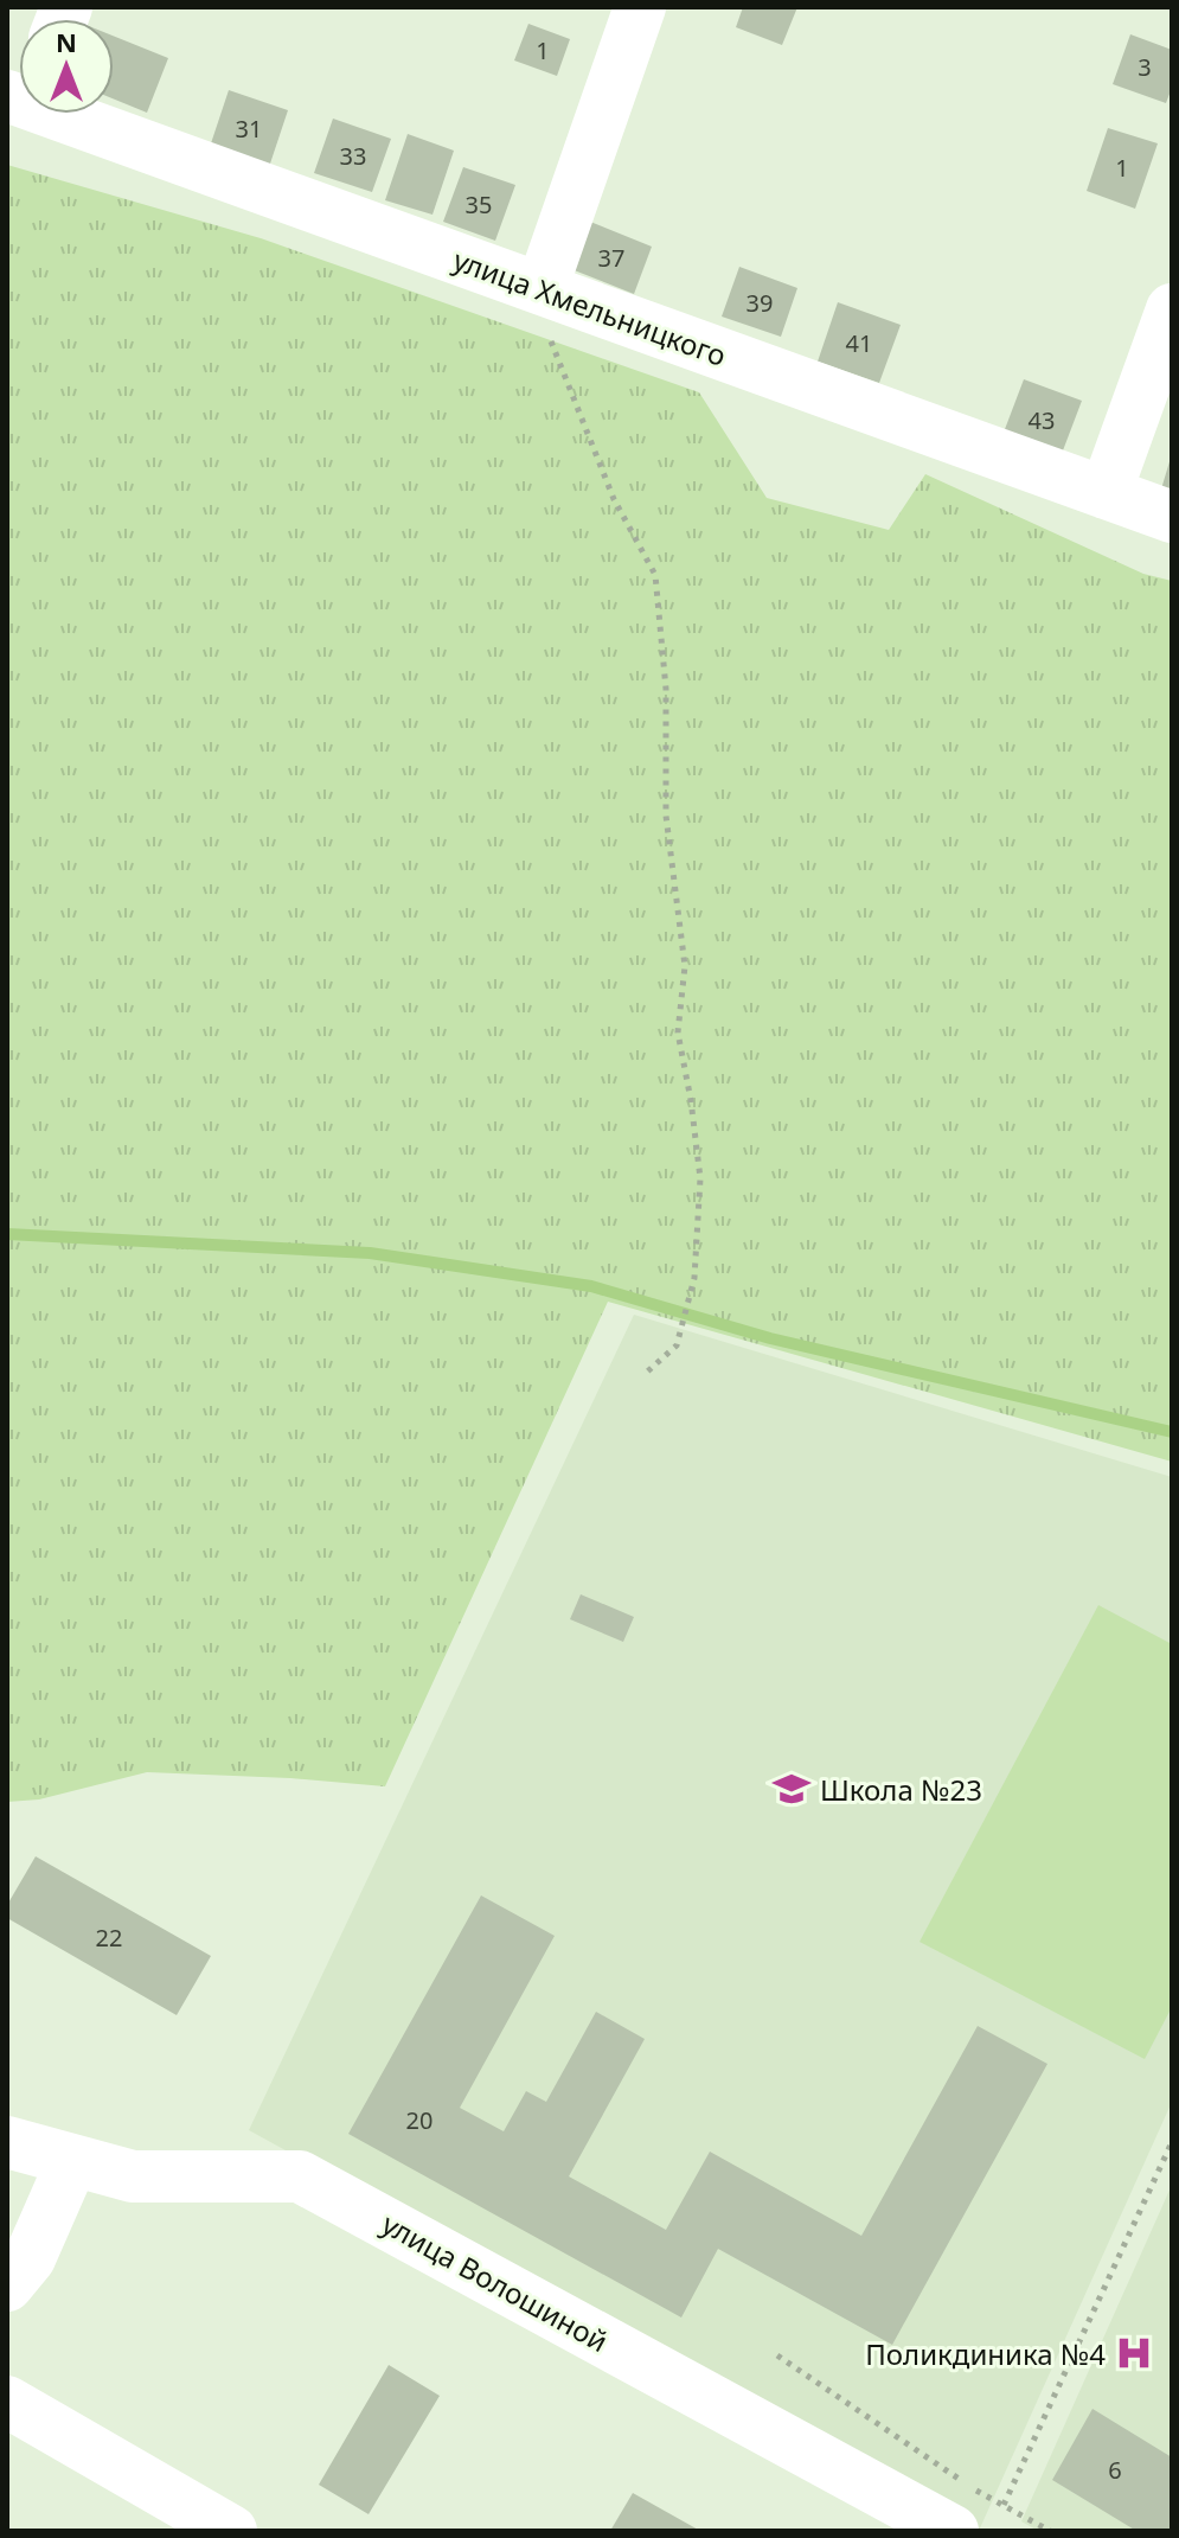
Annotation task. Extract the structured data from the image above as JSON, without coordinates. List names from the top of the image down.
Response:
{
  "streets": {
    "street": ["улица Хмельницкого", "улица Волошиной"]
  },
  "places": {
    "school or university": ["Школа №23"],
    "hospital": ["Поликдиника №4"]
  },
  "house_numbers": [
    "1",
    "3",
    "31",
    "33",
    "1",
    "35",
    "37",
    "39",
    "41",
    "43",
    "22",
    "20",
    "6"
  ],
  "north": "top"
}
